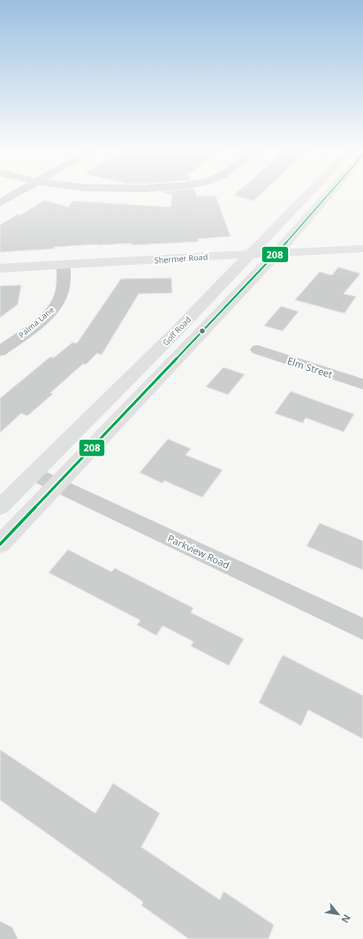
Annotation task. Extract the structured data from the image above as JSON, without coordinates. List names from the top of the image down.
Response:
{
  "streets": {
    "main road": ["Shermer Road", "Golf Road"],
    "street": ["Palma Lane", "Elm Street", "Parkview Road"]
  },
  "crossings": [
    ["Shermer Road", "Palma Lane"],
    ["Shermer Road", "Golf Road"],
    ["Golf Road", "Parkview Road"]
  ],
  "lines": ["transit line 208"],
  "north": "bottom right"
}
